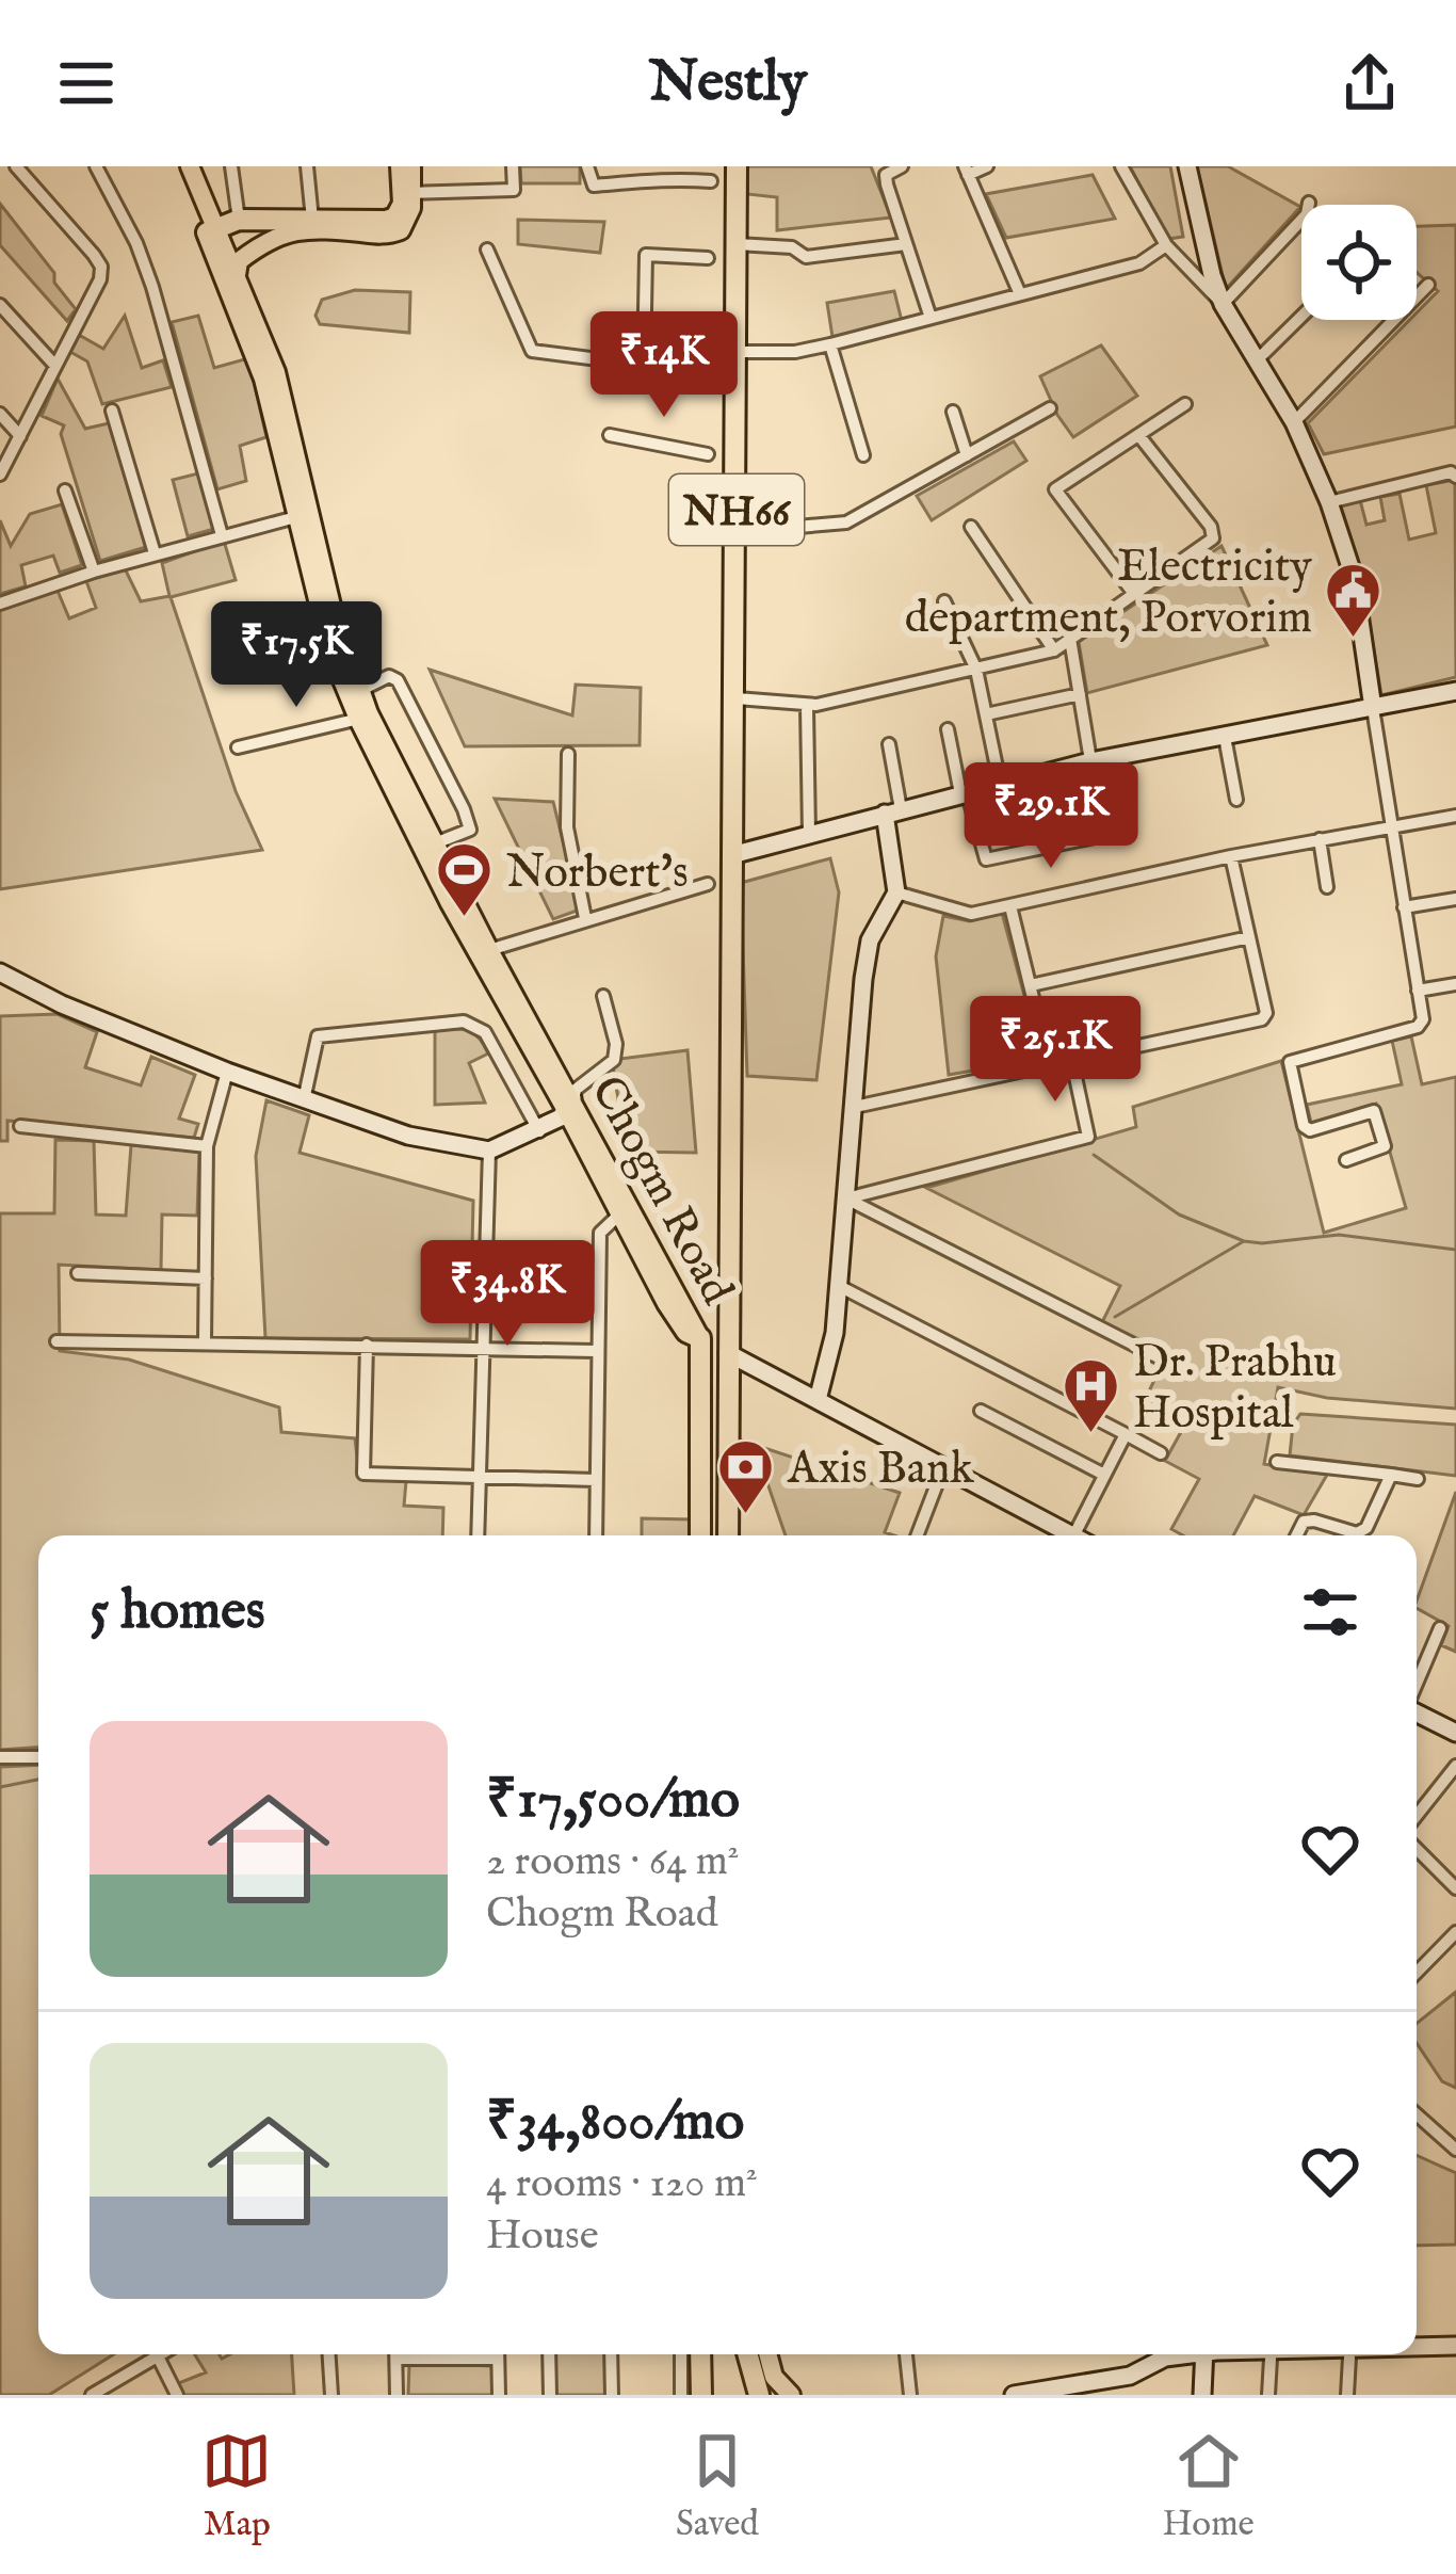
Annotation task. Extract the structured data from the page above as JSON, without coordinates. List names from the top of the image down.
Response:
{
  "streets": {
    "highway": ["NH66", "Chogm Road"]
  },
  "places": {
    "public building": ["Electricity department, Porvorim"],
    "sports": ["Norbert's"],
    "hospital": ["Dr. Prabhu Hospital"],
    "bank": ["Axis Bank"]
  },
  "page": {
    "header": "Nestly",
    "price": [
      "₹14K",
      "₹17.5K",
      "₹29.1K",
      "₹25.1K",
      "₹34.8K"
    ],
    "heading": "5 homes",
    "list": [
      {
        "name": "₹17,500/mo",
        "note": "2 rooms · 64 m² · Chogm Road"
      },
      {
        "name": "₹34,800/mo",
        "note": "4 rooms · 120 m² · House"
      }
    ],
    "tabs": ["Map", "Saved", "Home"]
  }
}
